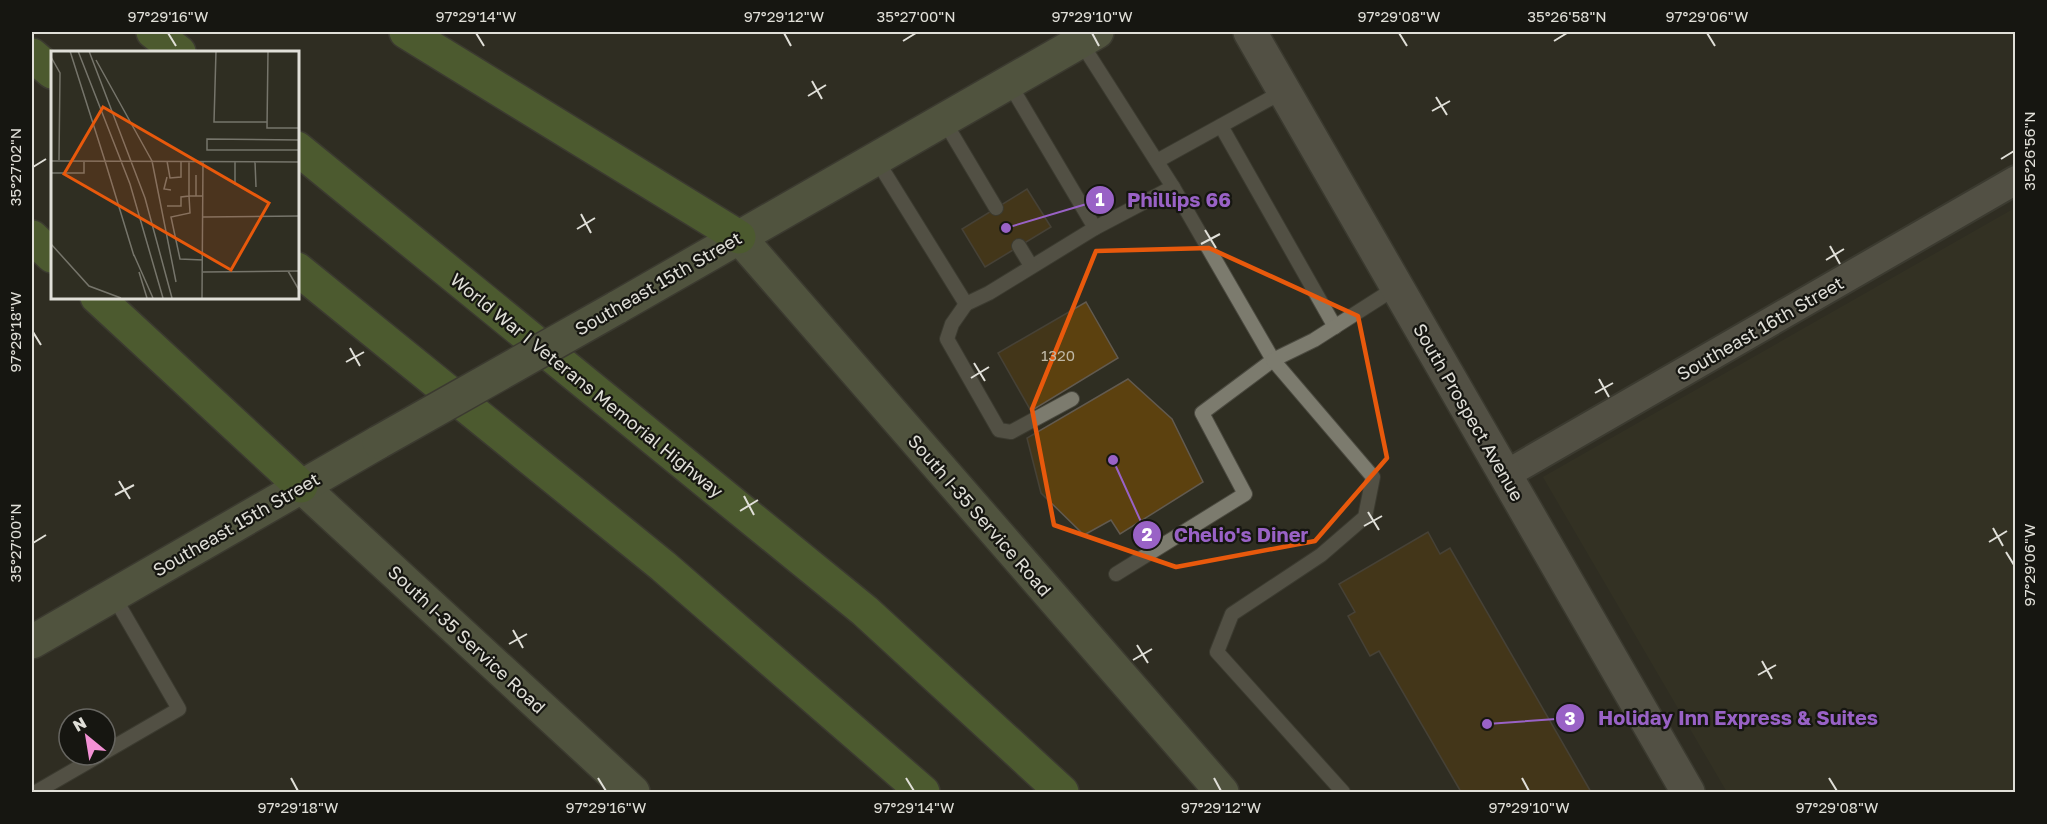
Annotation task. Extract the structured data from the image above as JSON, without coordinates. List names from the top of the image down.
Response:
{
  "streets": {
    "highway": ["World War I Veterans Memorial Highway"],
    "main road": ["Southeast 15th Street", "South I-35 Service Road"],
    "street": ["Southeast 16th Street", "South Prospect Avenue"]
  },
  "crossings": [
    ["Southeast 15th Street", "South I-35 Service Road"],
    ["Southeast 16th Street", "South Prospect Avenue"]
  ],
  "places": ["Phillips 66", "Chelio's Diner", "Holiday Inn Express & Suites"],
  "house_numbers": ["1320"],
  "north": "top left",
  "coordinates": [
    "97°29'16\"W",
    "97°29'14\"W",
    "97°29'12\"W",
    "35°27'00\"N",
    "97°29'10\"W",
    "97°29'08\"W",
    "35°26'58\"N",
    "97°29'06\"W",
    "35°26'56\"N",
    "35°27'02\"N",
    "97°29'18\"W"
  ]
}
